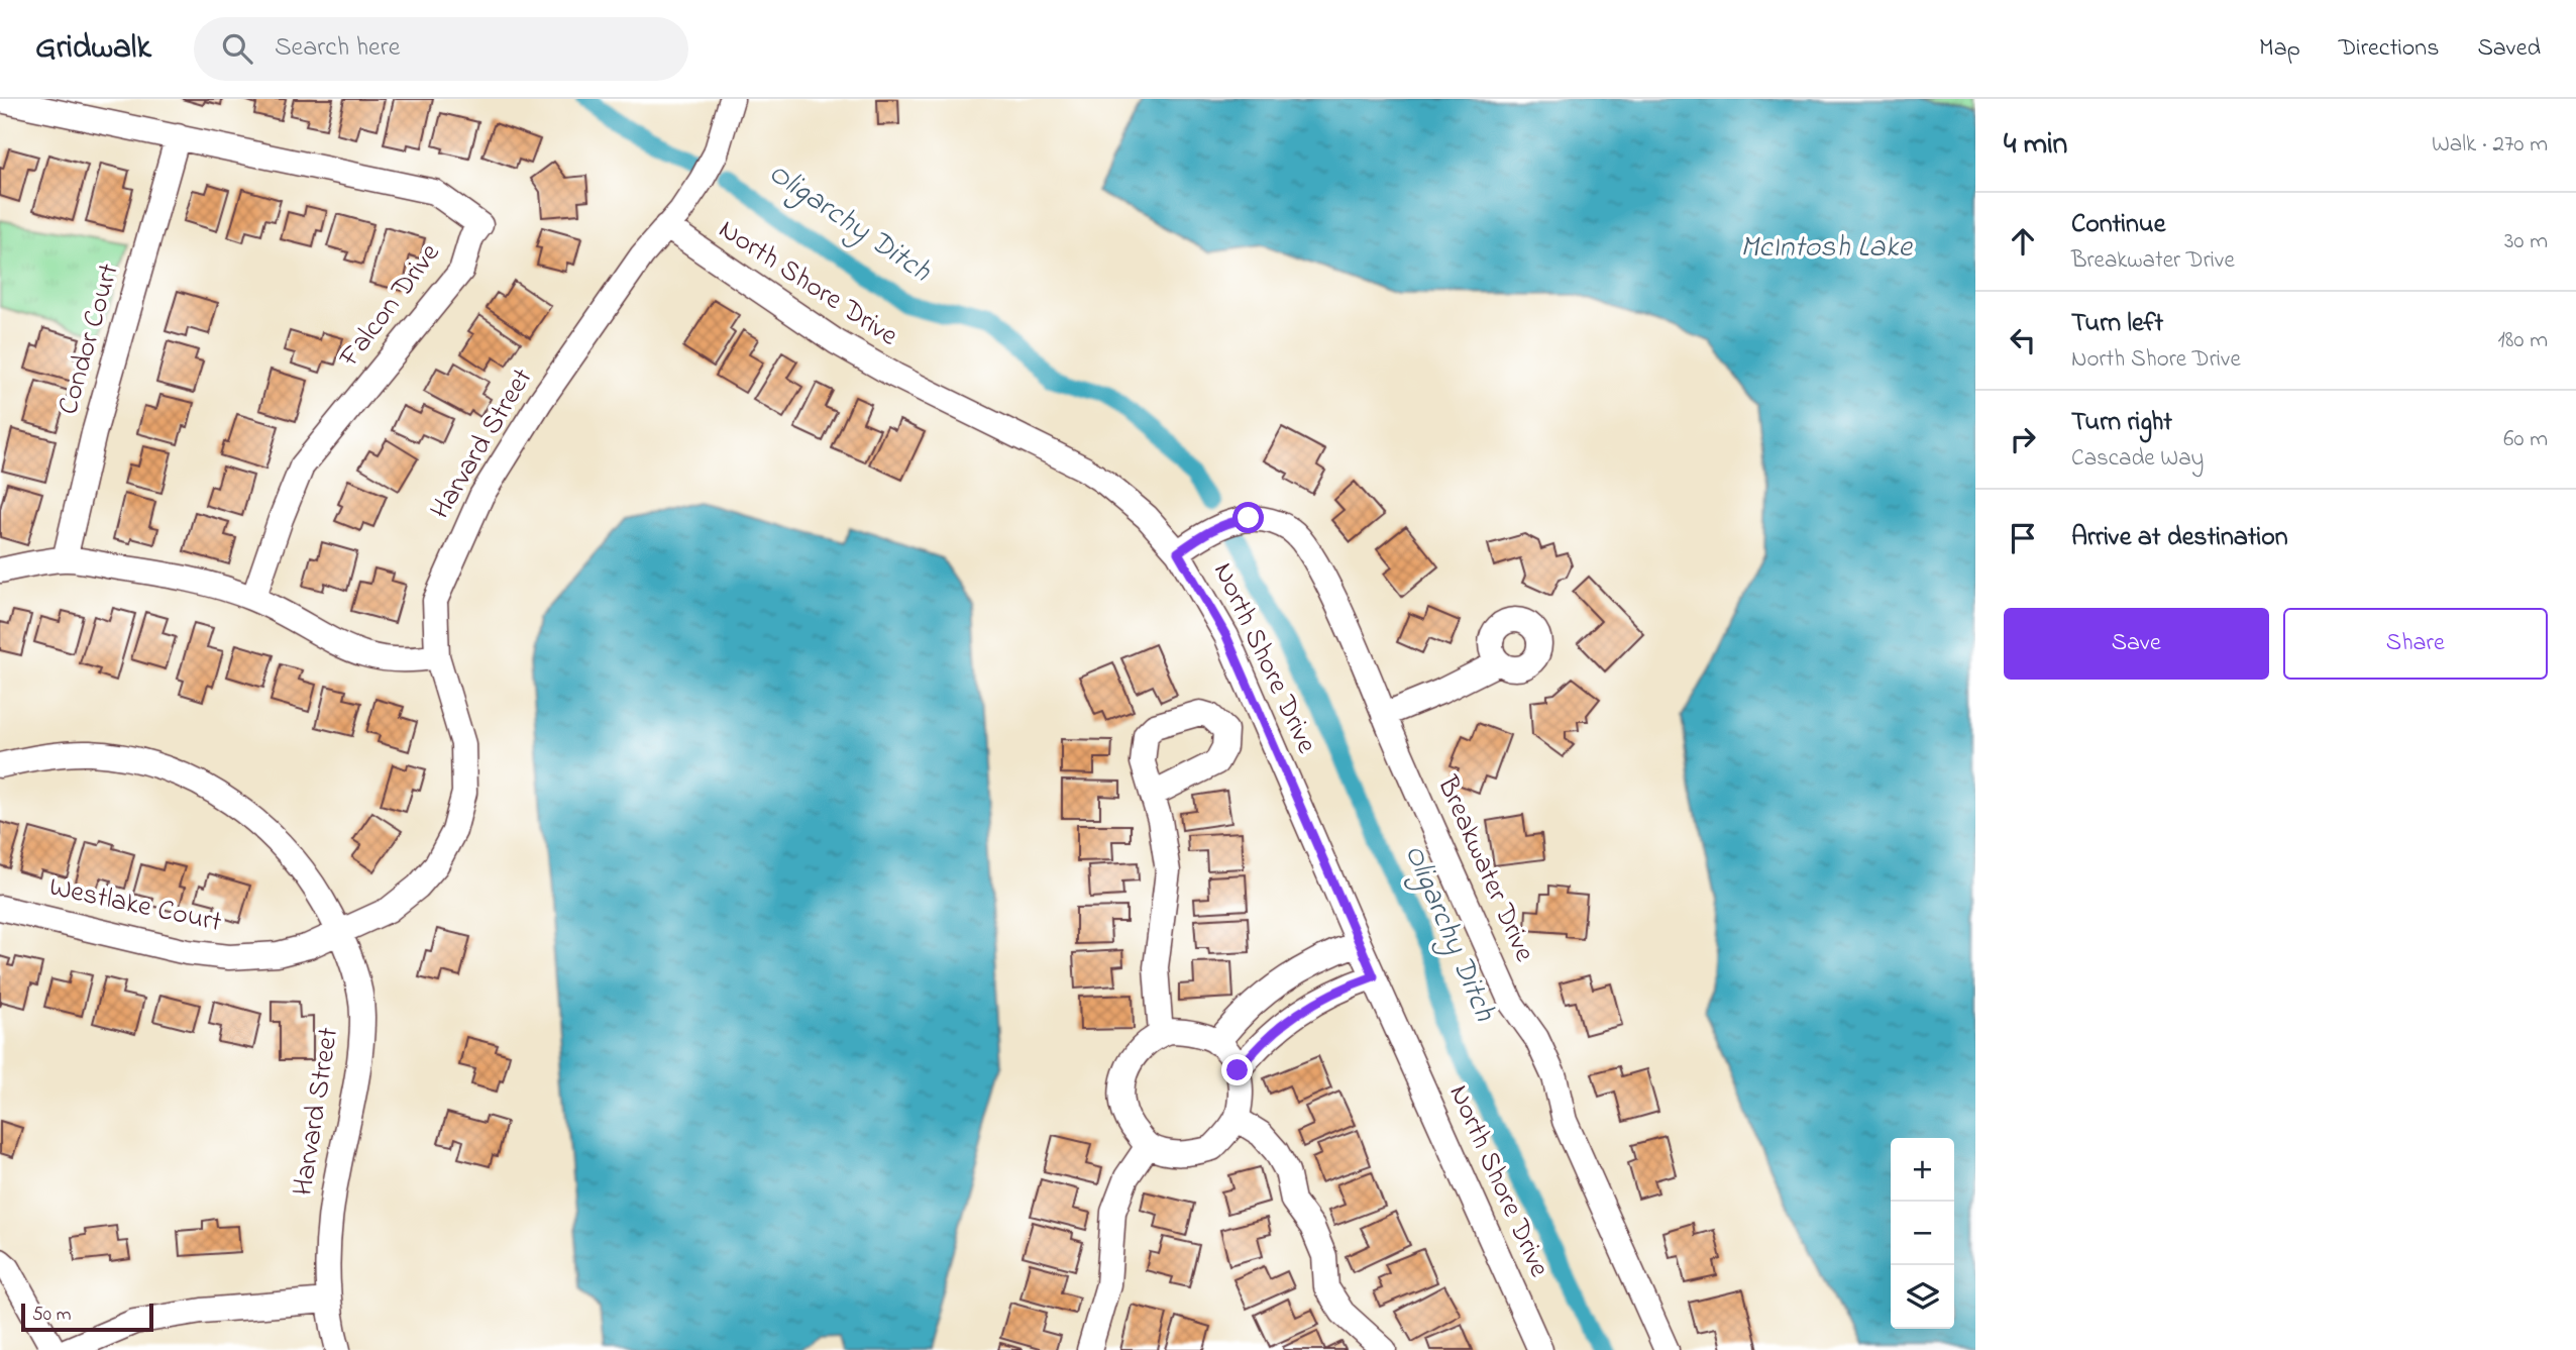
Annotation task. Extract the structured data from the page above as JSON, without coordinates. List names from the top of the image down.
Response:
{
  "streets": {
    "street": [
      "North Shore Drive",
      "Falcon Drive",
      "Condor Court",
      "Harvard Street",
      "Breakwater Drive",
      "Westlake Court"
    ]
  },
  "crossings": [
    ["North Shore Drive", "Harvard Street"],
    ["North Shore Drive", "Breakwater Drive"],
    ["Falcon Drive", "Condor Court"],
    ["Harvard Street", "Westlake Court"]
  ],
  "water": ["Oligarchy Ditch", "McIntosh Lake"],
  "scale_bar": "50 m",
  "page": {
    "header": "Gridwalk",
    "search": "Search here",
    "nav": ["Map", "Directions", "Saved"],
    "heading": ["4 min", "Walk · 270 m"],
    "list": [
      ["Continue", "Breakwater Drive", "30 m"],
      ["Turn left", "North Shore Drive", "180 m"],
      ["Turn right", "Cascade Way", "60 m"],
      "Arrive at destination"
    ],
    "buttons": ["Save", "Share"],
    "map_buttons": ["+", "−"],
    "scale": "50 m"
  }
}
